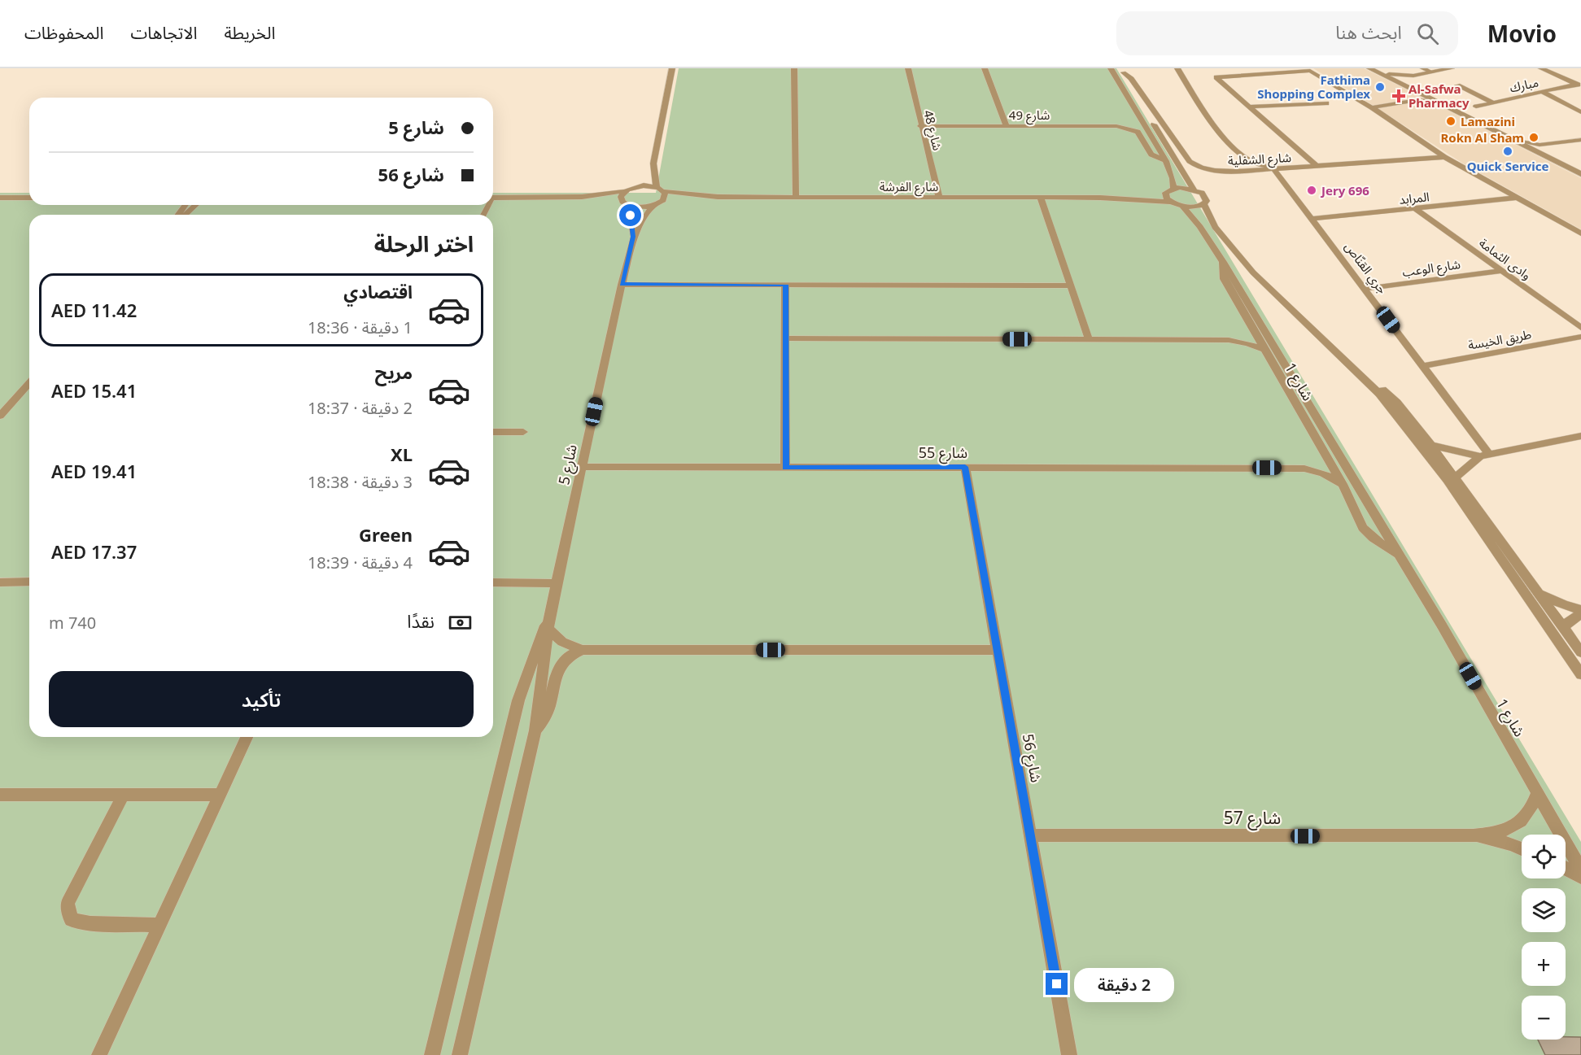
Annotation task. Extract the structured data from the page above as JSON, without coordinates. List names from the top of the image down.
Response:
{
  "streets": {
    "street": [
      "مبارك",
      "شارع 49",
      "شارع 48",
      "شارع الشفلية",
      "شارع الفرشة",
      "المرابد",
      "وادى الثمامة",
      "جري القنّاص",
      "شارع الوعب",
      "طريق الخيسة",
      "شارع 1",
      "شارع 55",
      "شارع 5",
      "شارع 56",
      "شارع 57"
    ]
  },
  "crossings": [
    ["شارع 49", "شارع 48"],
    ["شارع 48", "شارع الفرشة"],
    ["شارع الشفلية", "جري القنّاص"],
    ["شارع الفرشة", "شارع 1"],
    ["شارع الفرشة", "شارع 5"],
    ["المرابد", "وادى الثمامة"],
    ["المرابد", "جري القنّاص"],
    ["وادى الثمامة", "شارع الوعب"],
    ["جري القنّاص", "شارع الوعب"],
    ["جري القنّاص", "طريق الخيسة"],
    ["شارع 1", "شارع 55"],
    ["شارع 1", "شارع 57"],
    ["شارع 55", "شارع 5"],
    ["شارع 55", "شارع 56"],
    ["شارع 56", "شارع 57"]
  ],
  "places": {
    "other": [
      "Fathima Shopping Complex",
      "Lamazini",
      "Rokn Al Sham",
      "Quick Service",
      "Jery 696"
    ],
    "health": ["Al-Safwa Pharmacy"]
  },
  "page": {
    "header": "Movio",
    "search": "ابحث هنا",
    "nav": ["الخريطة", "الاتجاهات", "المحفوظات"],
    "banner": ["شارع 5", "شارع 56"],
    "heading": "اختر الرحلة",
    "list": [
      {
        "name": "اقتصادي",
        "note": "1 دقيقة · 18:36",
        "value": "AED 11.42"
      },
      {
        "name": "مريح",
        "note": "2 دقيقة · 18:37",
        "value": "AED 15.41"
      },
      {
        "name": "XL",
        "note": "3 دقيقة · 18:38",
        "value": "AED 19.41"
      },
      {
        "name": "Green",
        "note": "4 دقيقة · 18:39",
        "value": "AED 17.37"
      }
    ],
    "pay": ["نقدًا", "740 m"],
    "buttons": "تأكيد",
    "map_buttons": ["+", "−"],
    "bubble": "2 دقيقة"
  }
}
